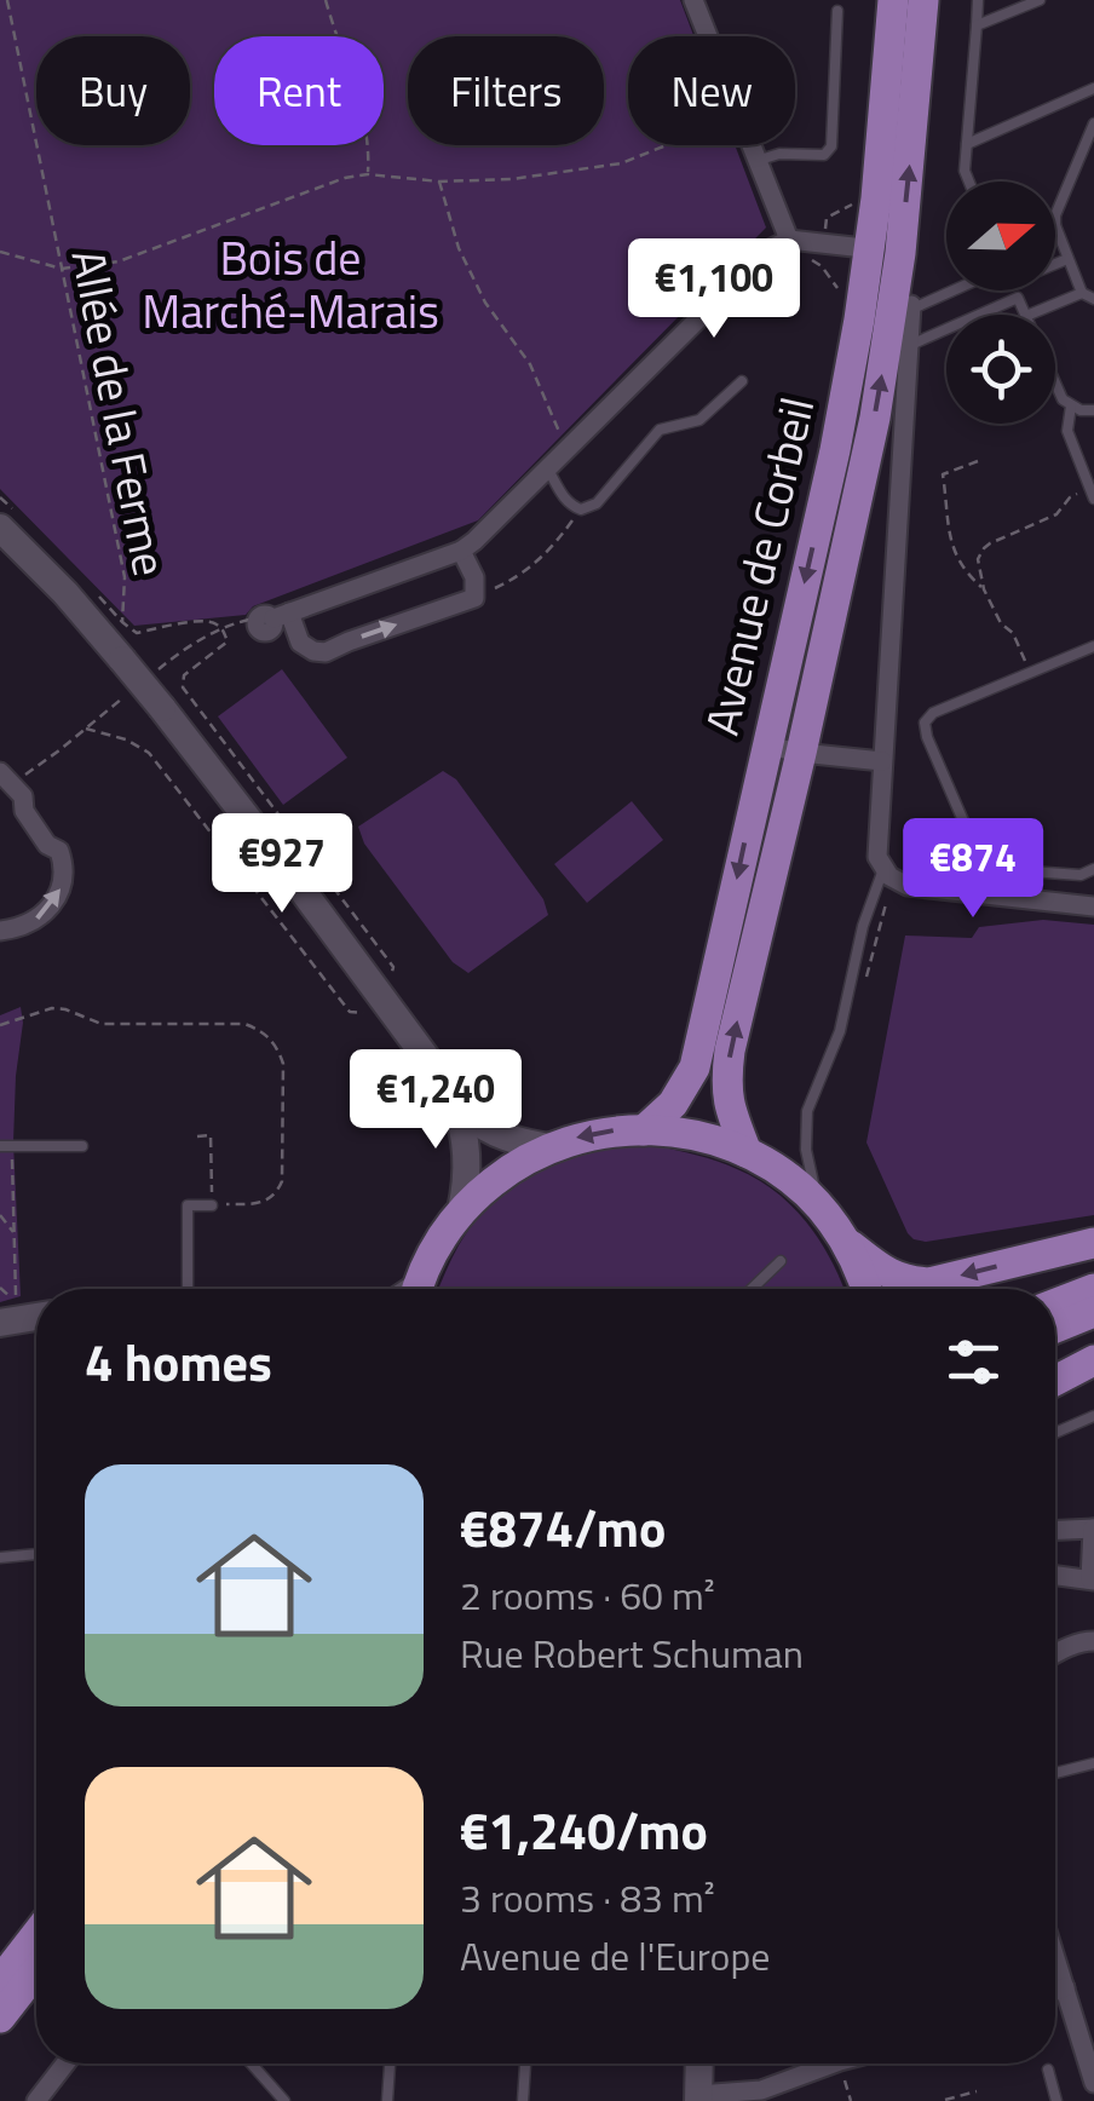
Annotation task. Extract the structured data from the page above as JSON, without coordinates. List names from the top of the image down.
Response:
{
  "streets": {
    "main road": ["Avenue de Corbeil"],
    "path": ["Allée de la Ferme"]
  },
  "parks": ["Bois de Marché-Marais"],
  "north": "right",
  "page": {
    "chip": [
      "Buy",
      "Rent",
      "Filters",
      "New"
    ],
    "price": [
      "€1,100",
      "€927",
      "€874",
      "€1,240"
    ],
    "heading": "4 homes",
    "list": [
      {
        "name": "€874/mo",
        "note": "2 rooms · 60 m² · Rue Robert Schuman"
      },
      {
        "name": "€1,240/mo",
        "note": "3 rooms · 83 m² · Avenue de l'Europe"
      }
    ]
  }
}
